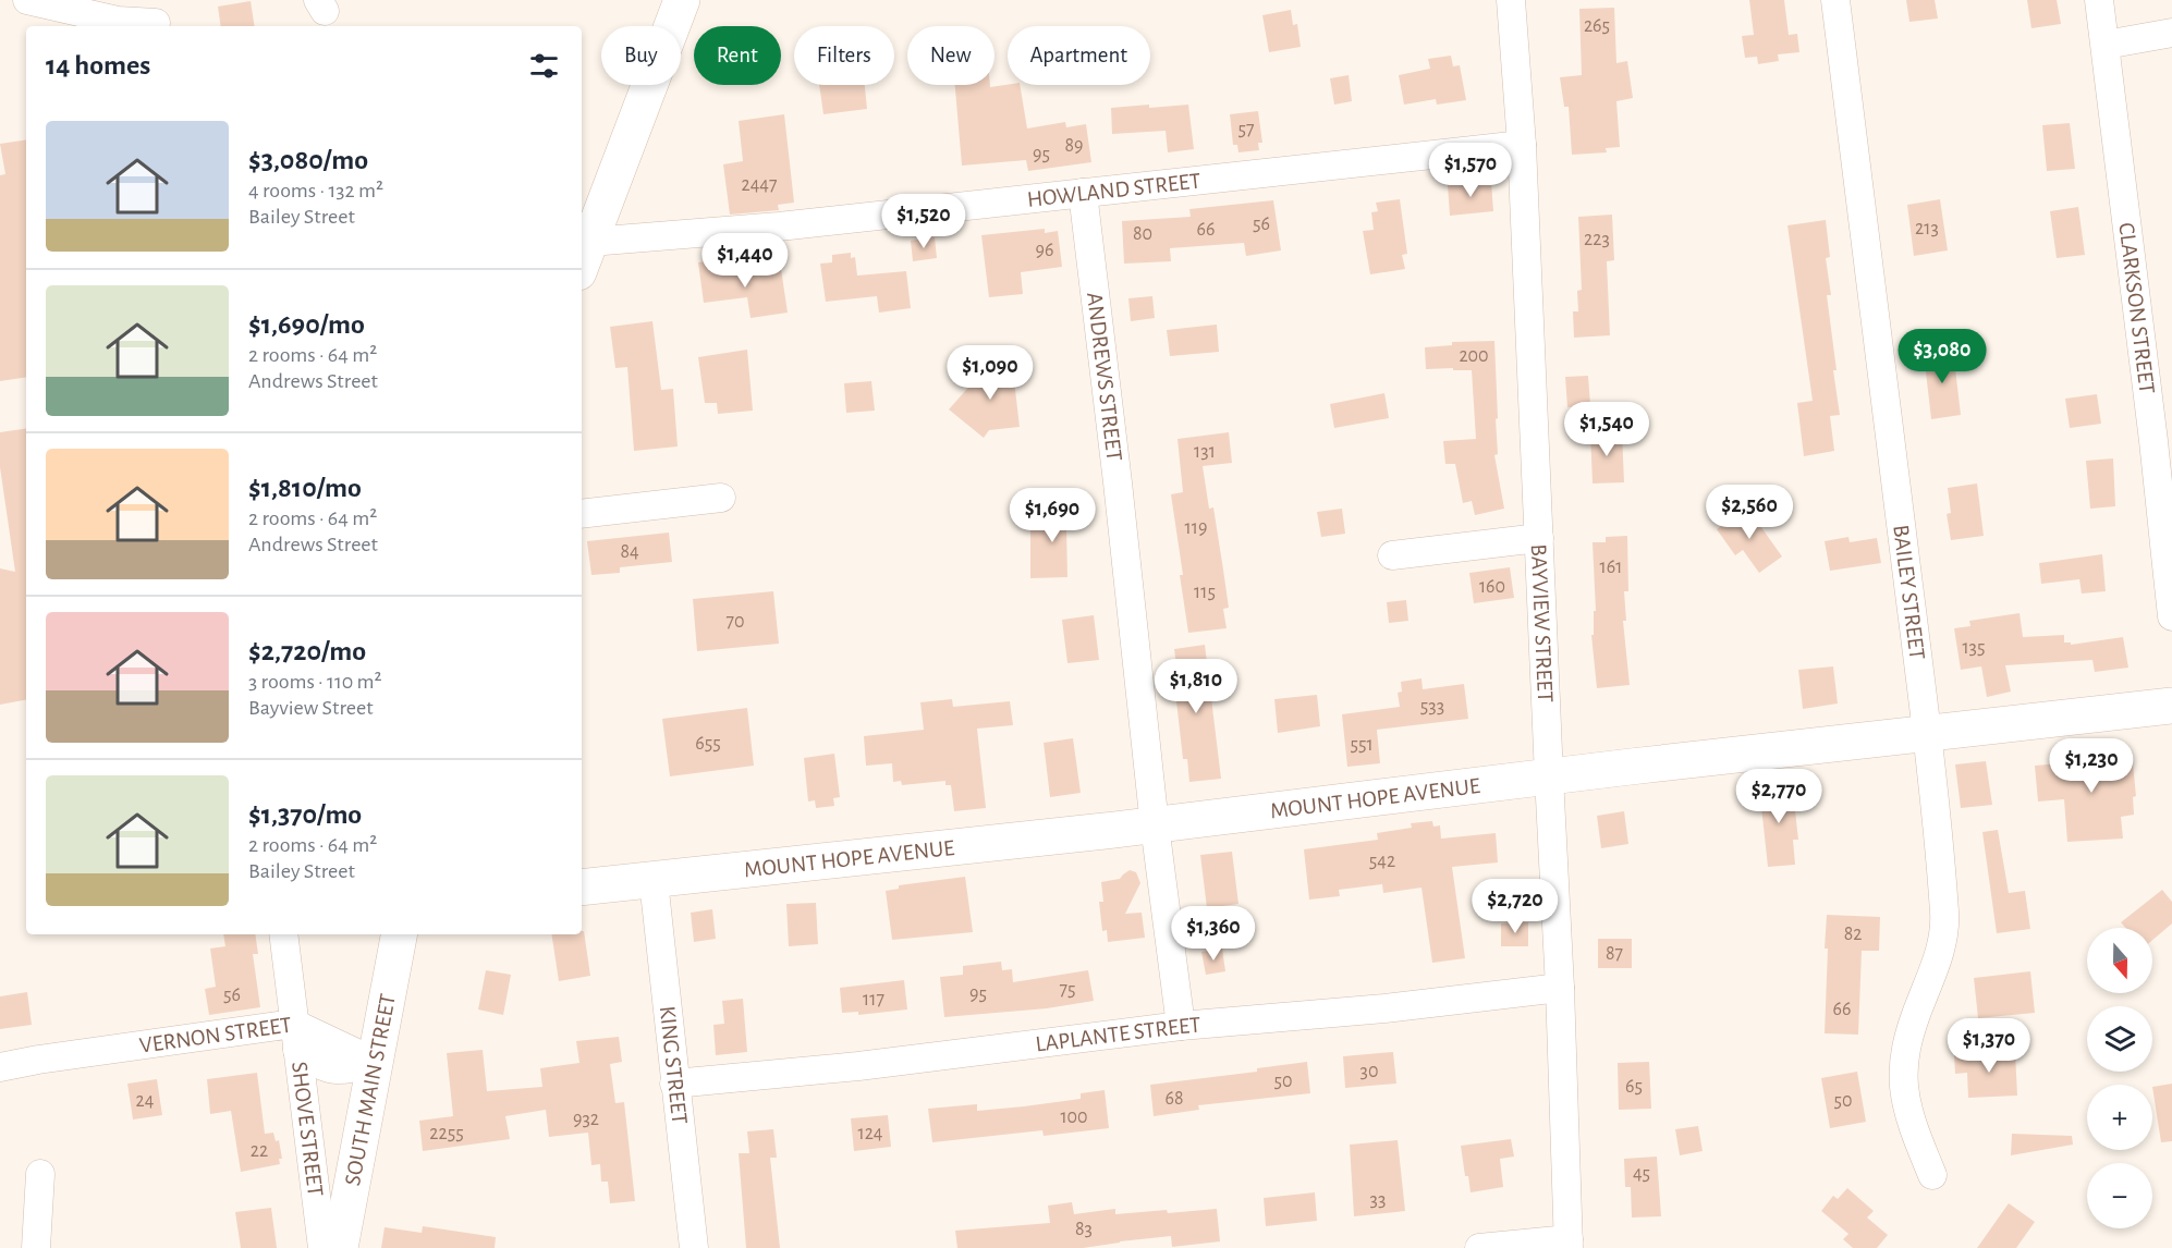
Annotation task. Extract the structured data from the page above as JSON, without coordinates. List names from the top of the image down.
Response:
{
  "streets": {
    "main road": ["MOUNT HOPE AVENUE", "SOUTH MAIN STREET"],
    "street": [
      "HOWLAND STREET",
      "CLARKSON STREET",
      "ANDREWS STREET",
      "BAILEY STREET",
      "BAYVIEW STREET",
      "LAPLANTE STREET",
      "VERNON STREET",
      "KING STREET",
      "SHOVE STREET"
    ]
  },
  "crossings": [
    ["HOWLAND STREET", "ANDREWS STREET"],
    ["HOWLAND STREET", "BAYVIEW STREET"],
    ["ANDREWS STREET", "MOUNT HOPE AVENUE"],
    ["ANDREWS STREET", "LAPLANTE STREET"],
    ["BAILEY STREET", "MOUNT HOPE AVENUE"],
    ["BAYVIEW STREET", "MOUNT HOPE AVENUE"],
    ["BAYVIEW STREET", "LAPLANTE STREET"],
    ["MOUNT HOPE AVENUE", "KING STREET"],
    ["LAPLANTE STREET", "KING STREET"],
    ["VERNON STREET", "SOUTH MAIN STREET"],
    ["VERNON STREET", "SHOVE STREET"]
  ],
  "house_numbers": [
    "265",
    "57",
    "89",
    "95",
    "2447",
    "56",
    "213",
    "66",
    "80",
    "223",
    "96",
    "200",
    "131",
    "119",
    "84",
    "161",
    "160",
    "115",
    "70",
    "135",
    "533",
    "655",
    "551",
    "542",
    "82",
    "87",
    "75",
    "95",
    "56",
    "117",
    "66",
    "30",
    "50",
    "65",
    "68",
    "24",
    "50",
    "100",
    "932",
    "2255",
    "124",
    "22",
    "45",
    "33",
    "83"
  ],
  "north": "bottom",
  "page": {
    "chip": [
      "Buy",
      "Rent",
      "Filters",
      "New",
      "Apartment"
    ],
    "heading": "14 homes",
    "list": [
      {
        "name": "$3,080/mo",
        "note": "4 rooms · 132 m² · Bailey Street"
      },
      {
        "name": "$1,690/mo",
        "note": "2 rooms · 64 m² · Andrews Street"
      },
      {
        "name": "$1,810/mo",
        "note": "2 rooms · 64 m² · Andrews Street"
      },
      {
        "name": "$2,720/mo",
        "note": "3 rooms · 110 m² · Bayview Street"
      },
      {
        "name": "$1,370/mo",
        "note": "2 rooms · 64 m² · Bailey Street"
      }
    ],
    "price": [
      "$1,570",
      "$1,520",
      "$1,440",
      "$3,080",
      "$1,090",
      "$1,540",
      "$2,560",
      "$1,690",
      "$1,810",
      "$1,230",
      "$2,770",
      "$2,720",
      "$1,360",
      "$1,370"
    ],
    "map_buttons": ["+", "−"]
  }
}
